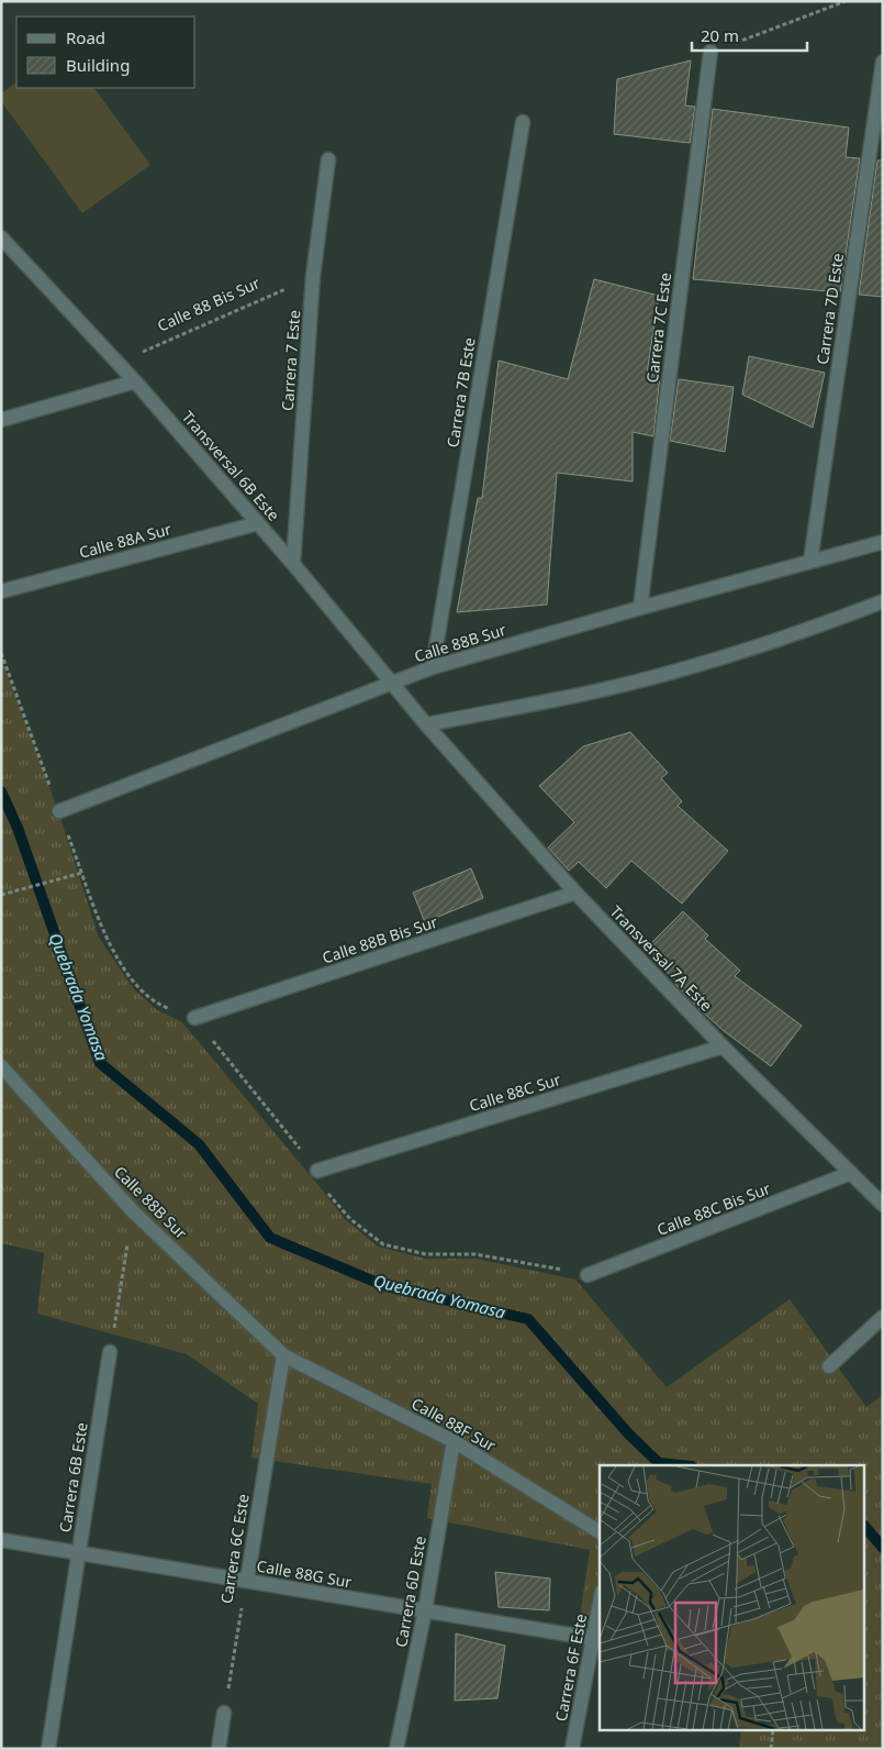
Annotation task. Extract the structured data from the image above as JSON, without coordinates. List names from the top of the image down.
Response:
{
  "streets": {
    "street": [
      "Carrera 7D Este",
      "Carrera 7C Este",
      "Carrera 7 Este",
      "Carrera 7B Este",
      "Transversal 6B Este",
      "Calle 88A Sur",
      "Calle 88B Sur",
      "Calle 88B Bis Sur",
      "Transversal 7A Este",
      "Calle 88C Sur",
      "Calle 88C Bis Sur",
      "Calle 88F Sur",
      "Carrera 6B Este",
      "Carrera 6C Este",
      "Calle 88G Sur",
      "Carrera 6D Este",
      "Carrera 6F Este"
    ],
    "path": ["Calle 88 Bis Sur"]
  },
  "crossings": [
    ["Calle 88 Bis Sur", "Carrera 7 Este"],
    ["Calle 88 Bis Sur", "Transversal 6B Este"],
    ["Carrera 7D Este", "Calle 88B Sur"],
    ["Carrera 7C Este", "Calle 88B Sur"],
    ["Carrera 7 Este", "Transversal 6B Este"],
    ["Carrera 7B Este", "Calle 88B Sur"],
    ["Transversal 6B Este", "Calle 88A Sur"],
    ["Transversal 6B Este", "Calle 88B Sur"],
    ["Transversal 6B Este", "Transversal 7A Este"],
    ["Calle 88B Sur", "Calle 88F Sur"],
    ["Calle 88B Sur", "Carrera 6C Este"],
    ["Calle 88B Bis Sur", "Transversal 7A Este"],
    ["Transversal 7A Este", "Calle 88C Sur"],
    ["Transversal 7A Este", "Calle 88C Bis Sur"],
    ["Calle 88F Sur", "Carrera 6C Este"],
    ["Calle 88F Sur", "Carrera 6D Este"],
    ["Carrera 6B Este", "Calle 88G Sur"],
    ["Carrera 6C Este", "Calle 88G Sur"],
    ["Calle 88G Sur", "Carrera 6D Este"],
    ["Calle 88G Sur", "Carrera 6F Este"]
  ],
  "water": ["Quebrada Yomasa"],
  "legend": ["Road", "Building"],
  "scale_bar": "20 m"
}
